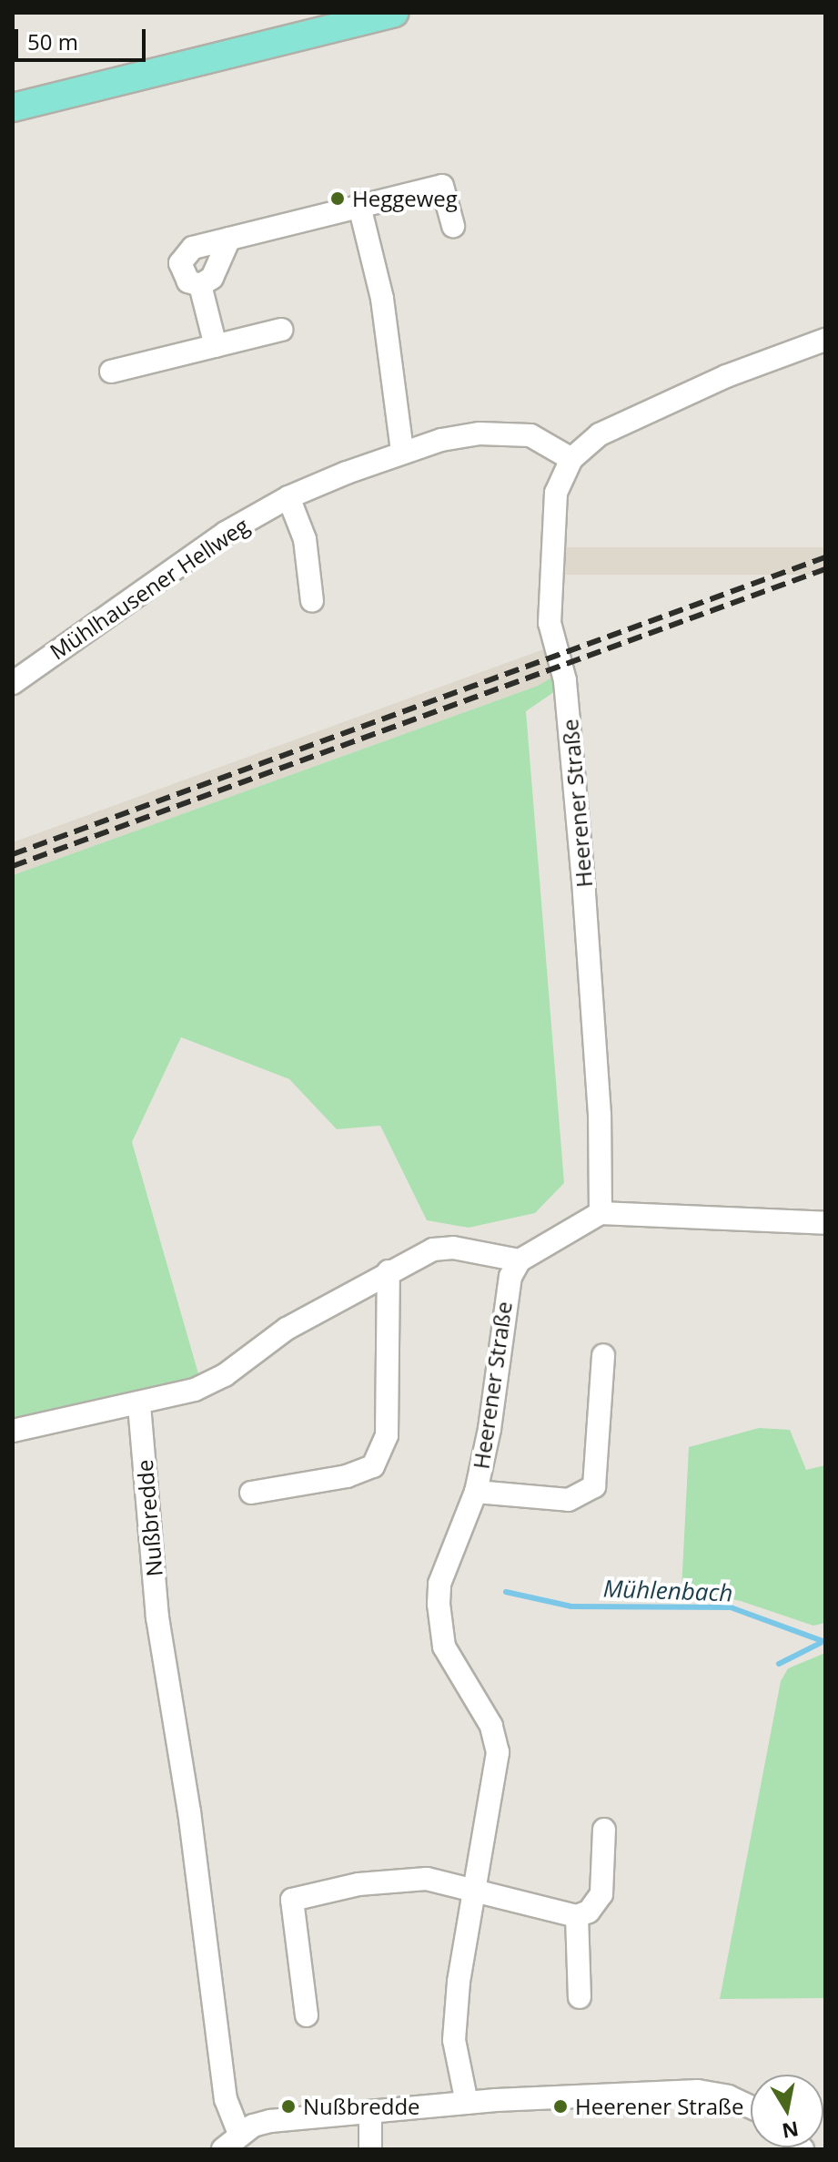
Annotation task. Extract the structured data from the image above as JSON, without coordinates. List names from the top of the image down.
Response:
{
  "streets": {
    "street": ["Mühlhausener Hellweg", "Heerener Straße", "Nußbredde"]
  },
  "crossings": [
    ["Mühlhausener Hellweg", "Heerener Straße"]
  ],
  "water": ["Mühlenbach"],
  "places": ["Heggeweg", "Nußbredde", "Heerener Straße"],
  "scale_bar": "50 m",
  "north": "bottom"
}
